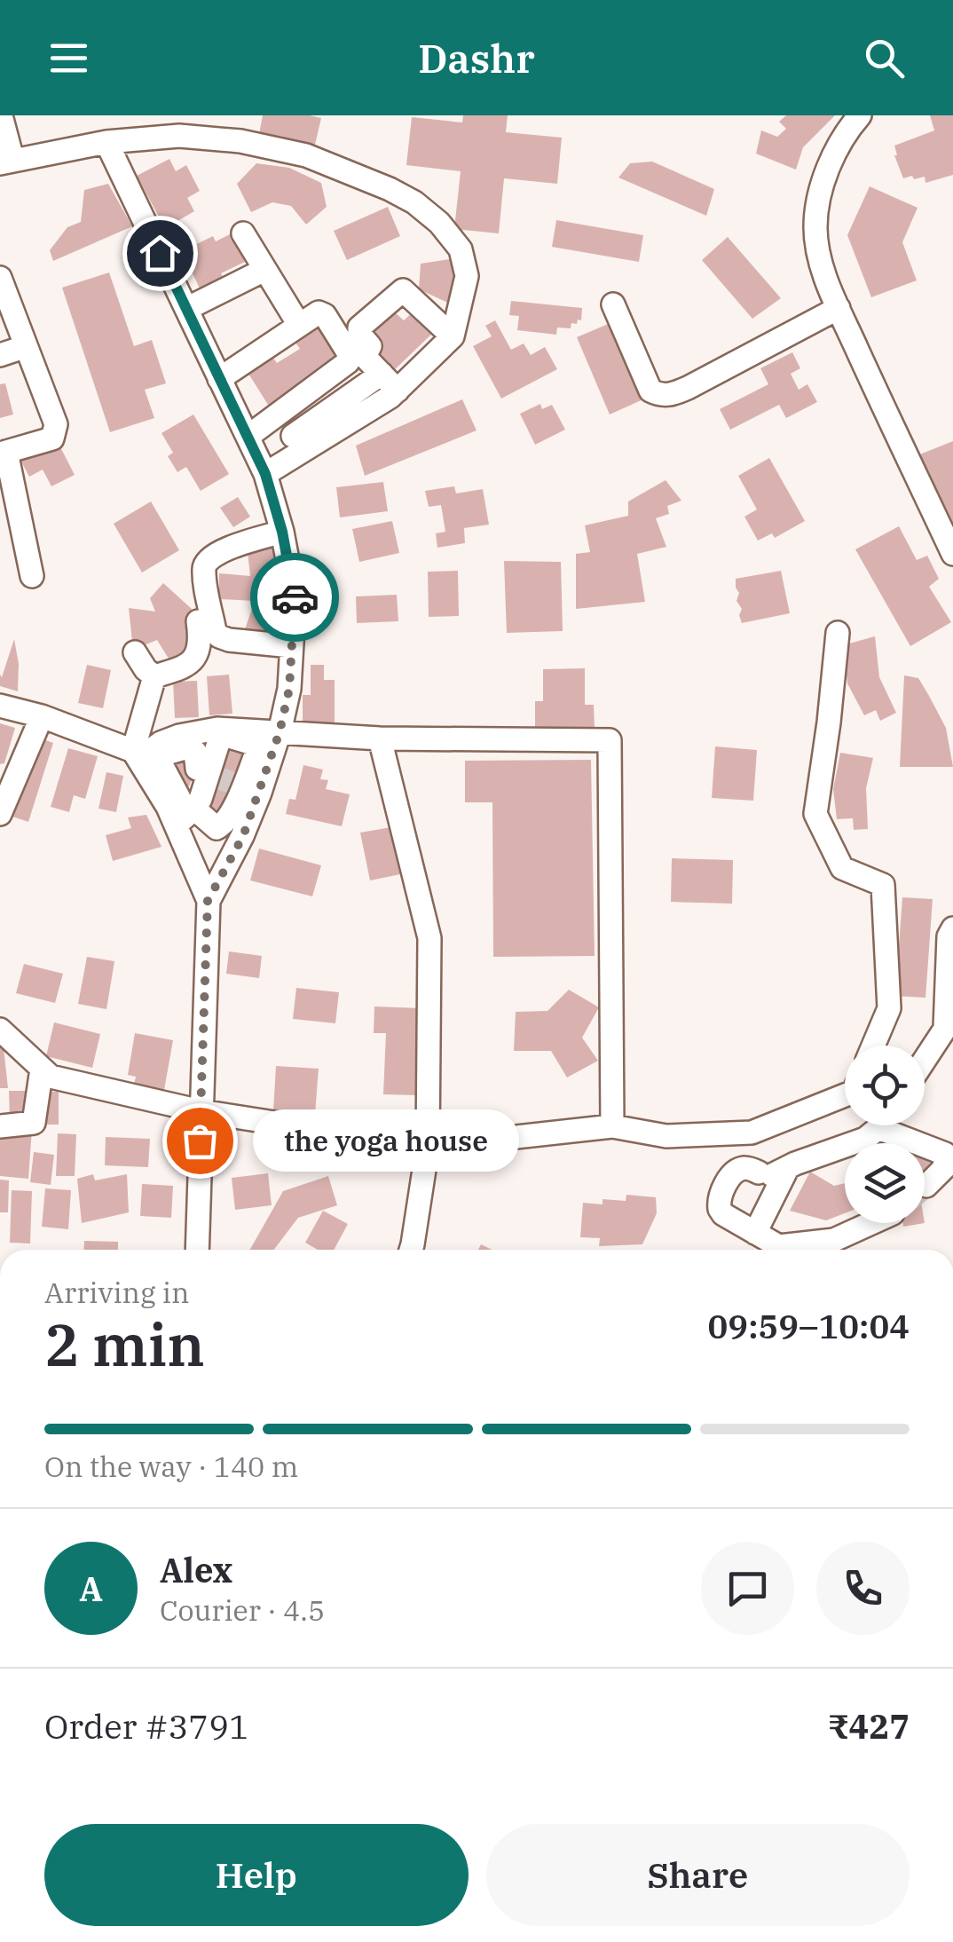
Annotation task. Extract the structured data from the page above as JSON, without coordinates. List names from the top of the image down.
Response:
{
  "places": ["the yoga house"],
  "page": {
    "header": "Dashr",
    "bubble": "the yoga house",
    "heading": ["2 min", "Arriving in", "09:59–10:04"],
    "panel": [
      "Alex",
      "Courier · 4.5",
      "Order #3791",
      "₹427"
    ],
    "bar": "On the way · 140 m",
    "round": "A",
    "buttons": ["Help", "Share"]
  }
}
